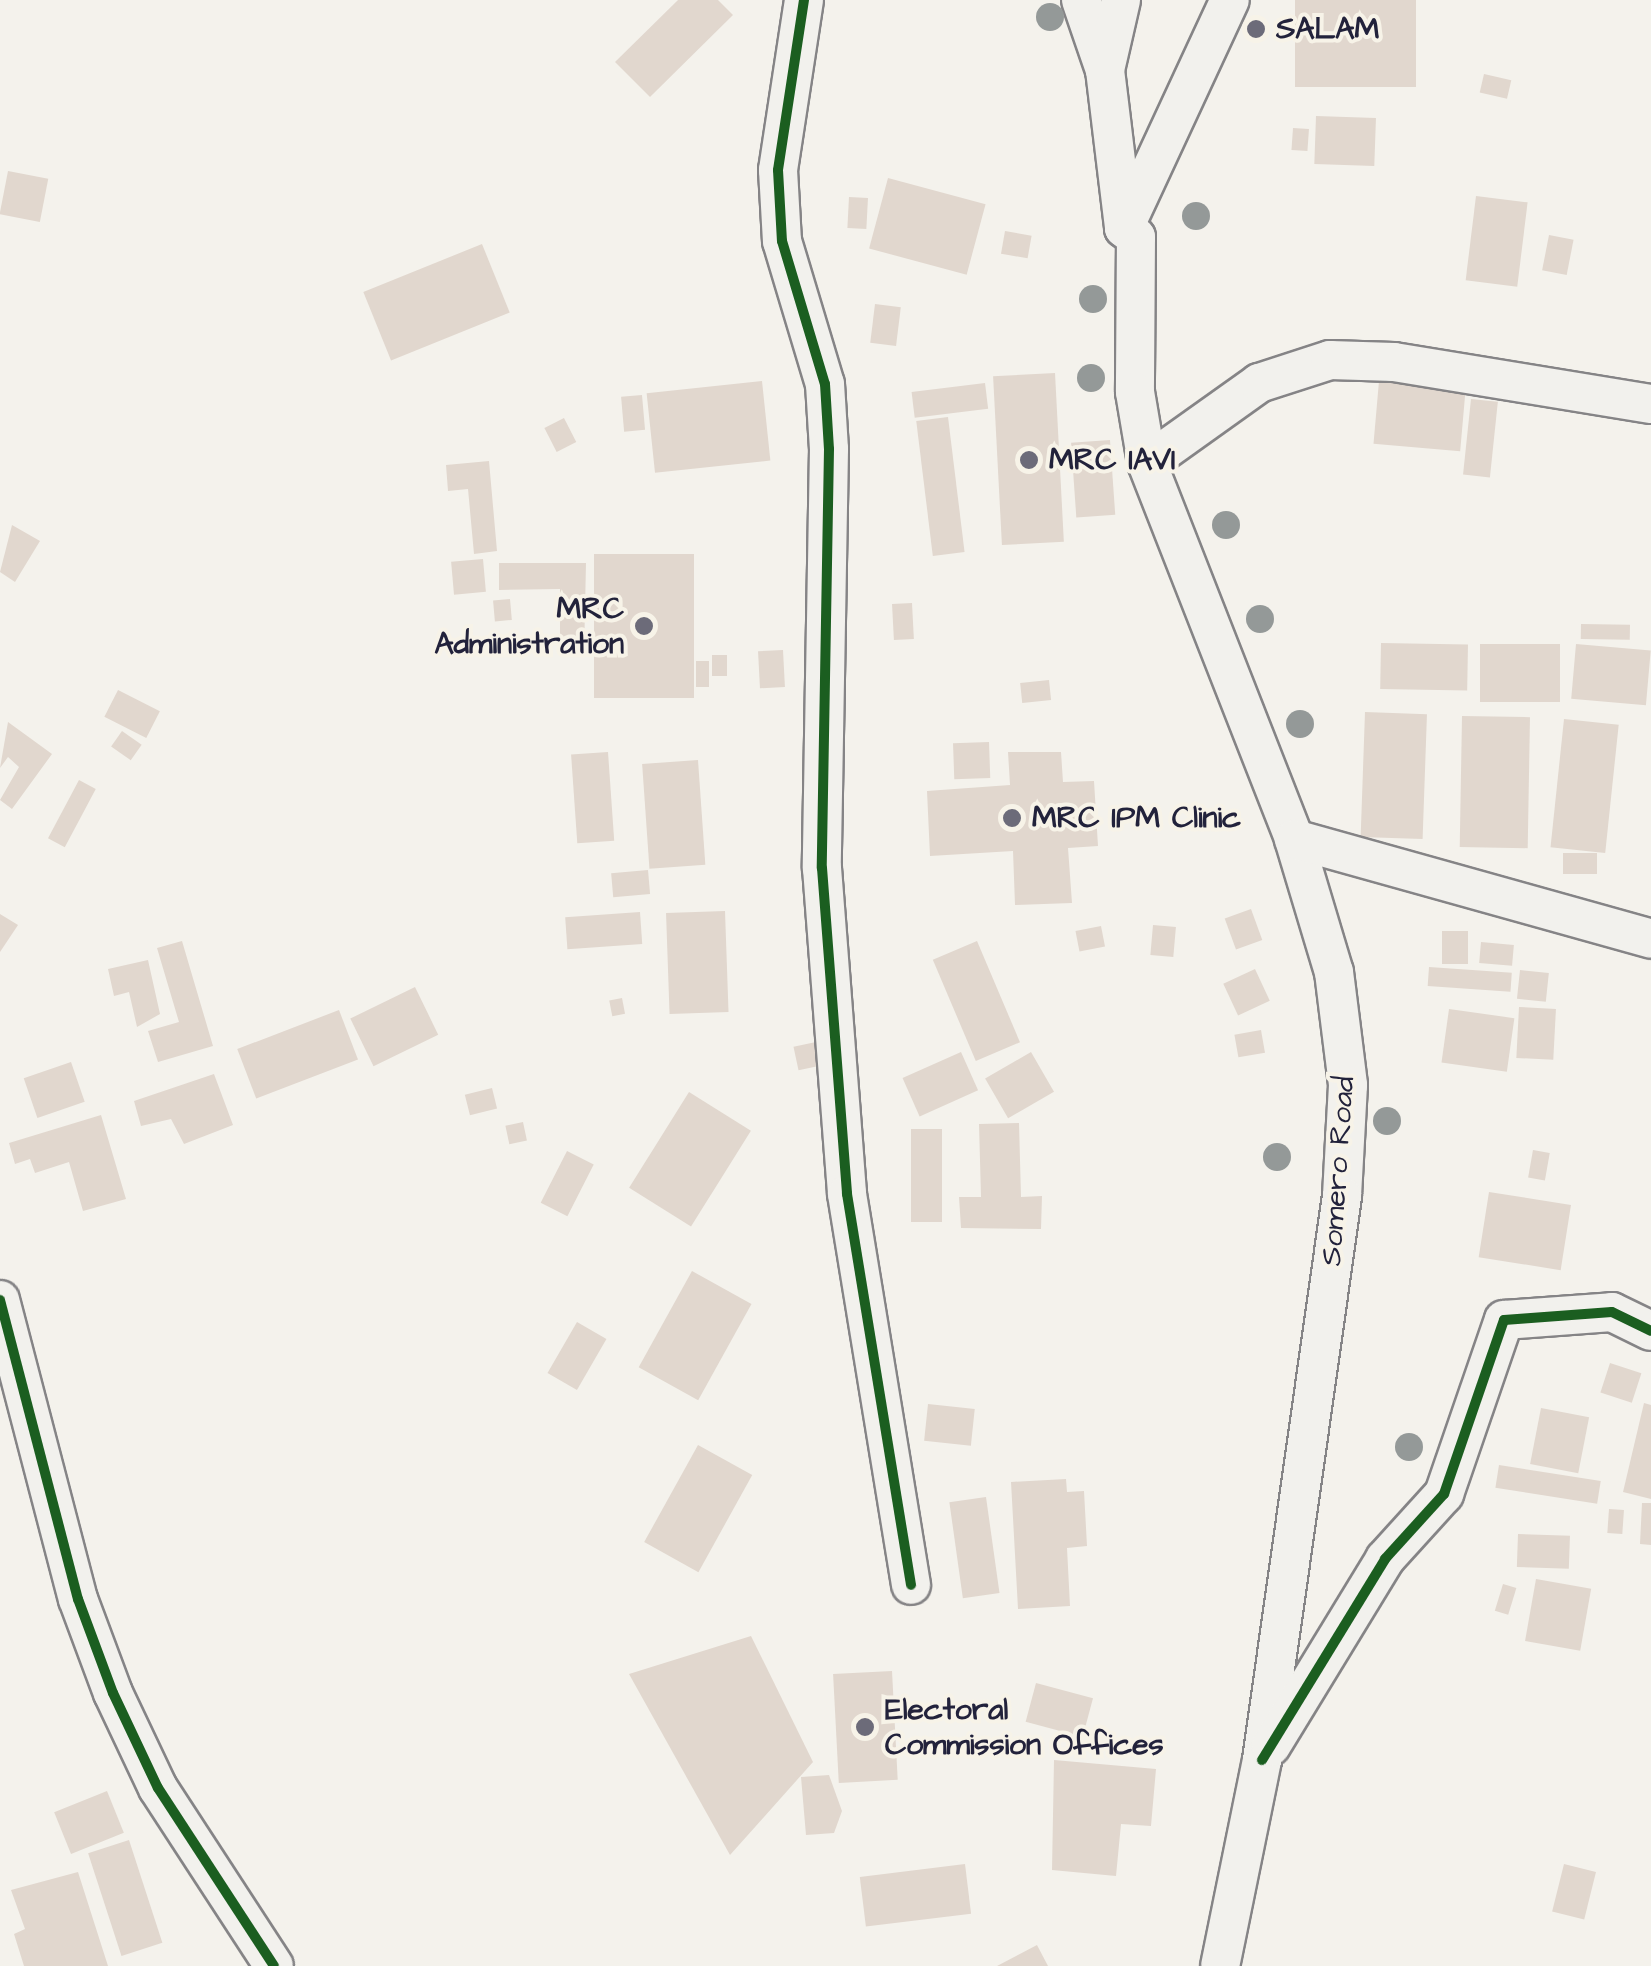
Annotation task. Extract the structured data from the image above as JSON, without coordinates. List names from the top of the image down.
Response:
{
  "streets": {
    "street": ["Somero Road"]
  },
  "places": [
    "SALAM",
    "MRC IAVI",
    "MRC Administration",
    "MRC IPM Clinic",
    "Electoral Commission Offices"
  ]
}
